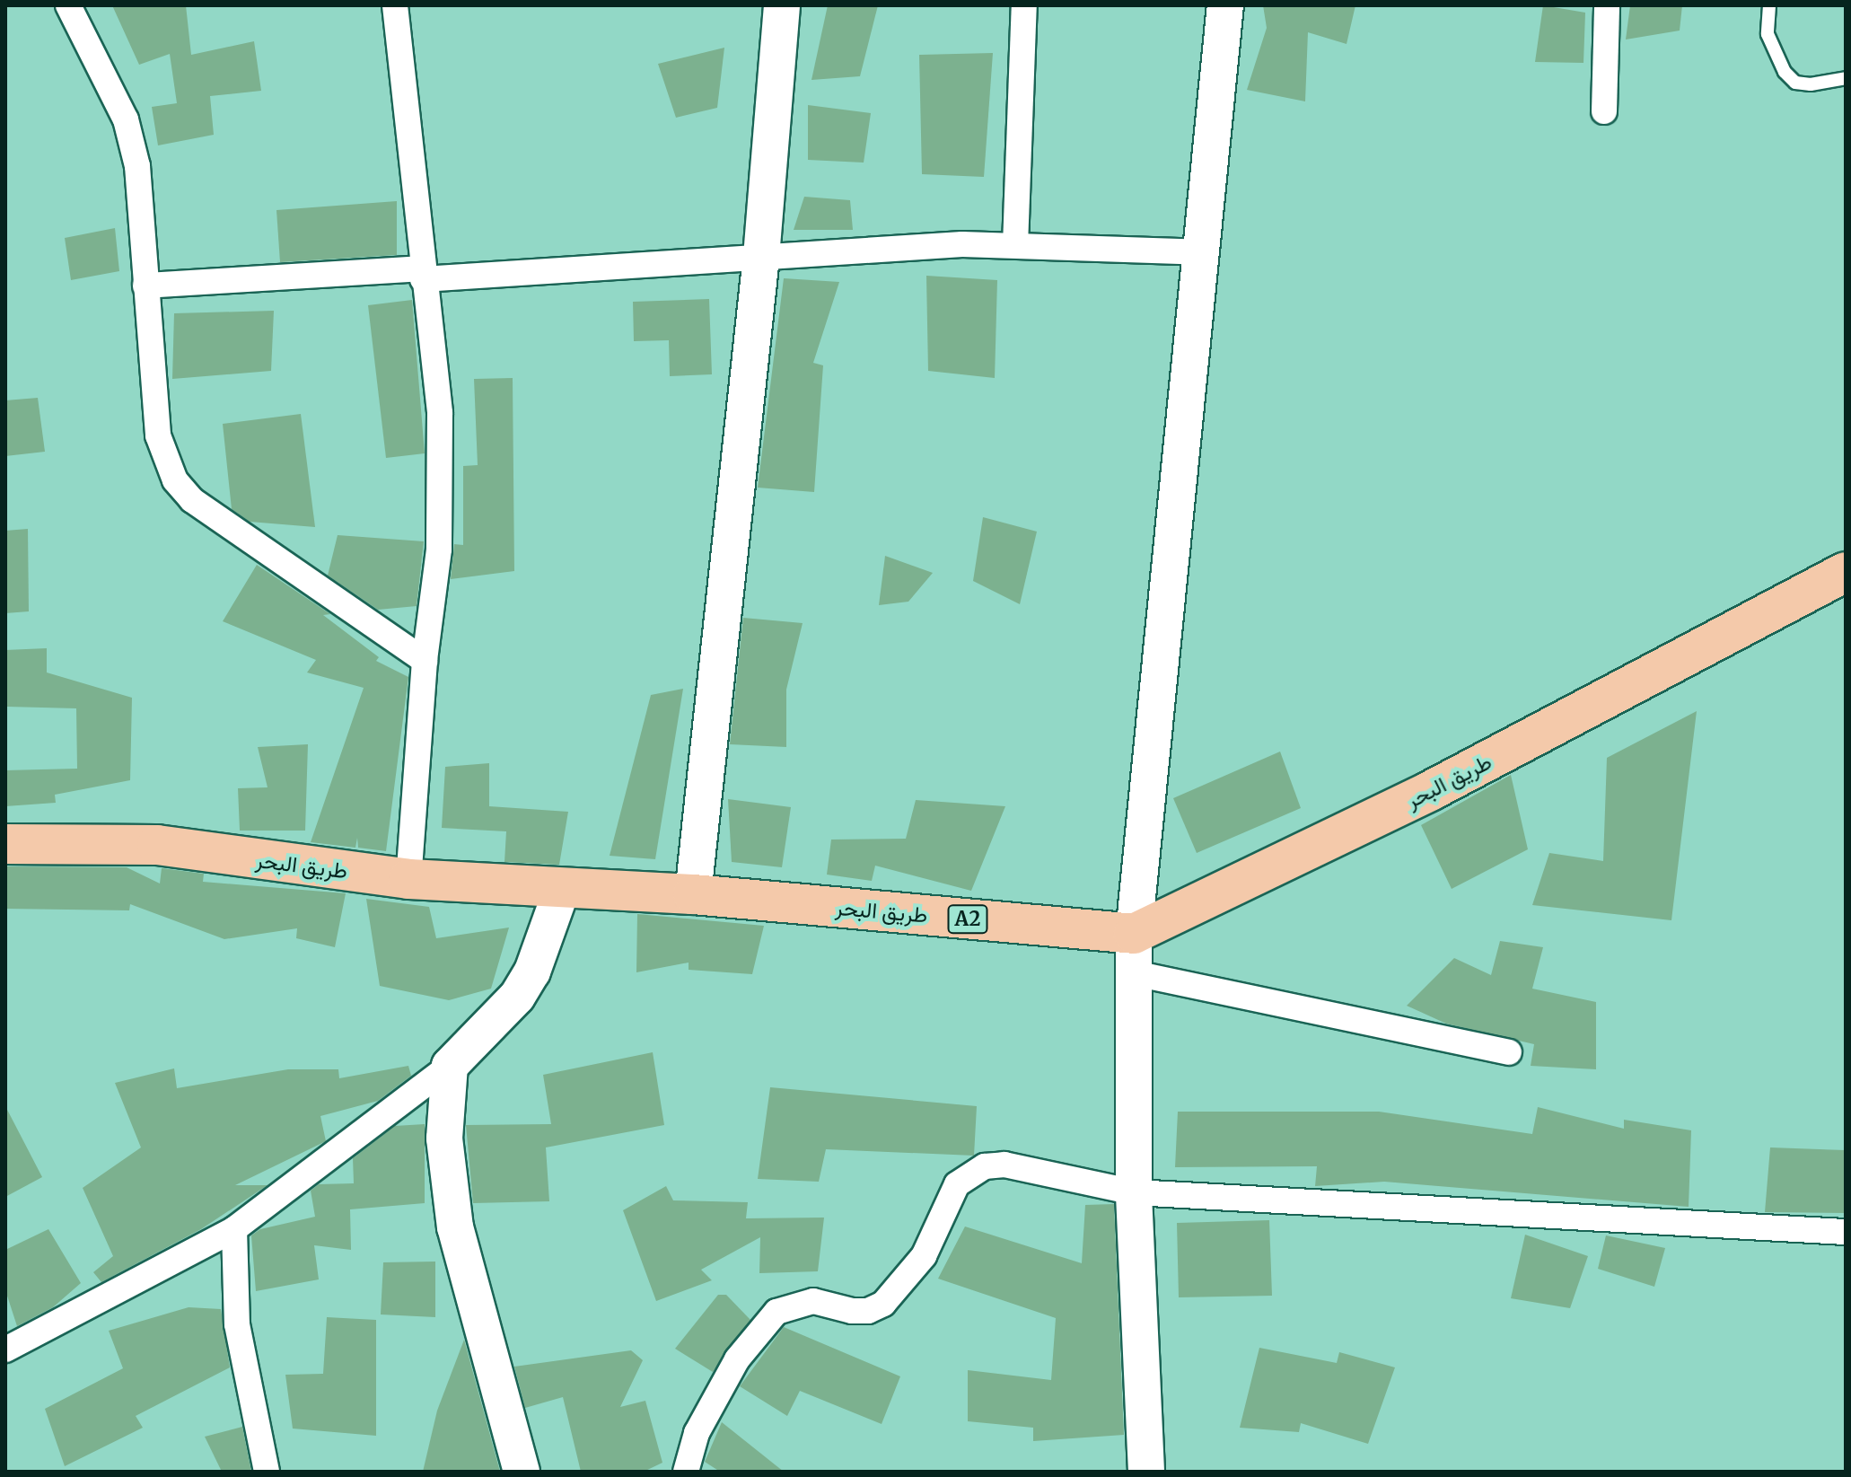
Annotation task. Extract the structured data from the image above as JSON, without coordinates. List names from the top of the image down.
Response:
{
  "streets": {
    "main road": ["طريق البحر", "A2"]
  }
}
